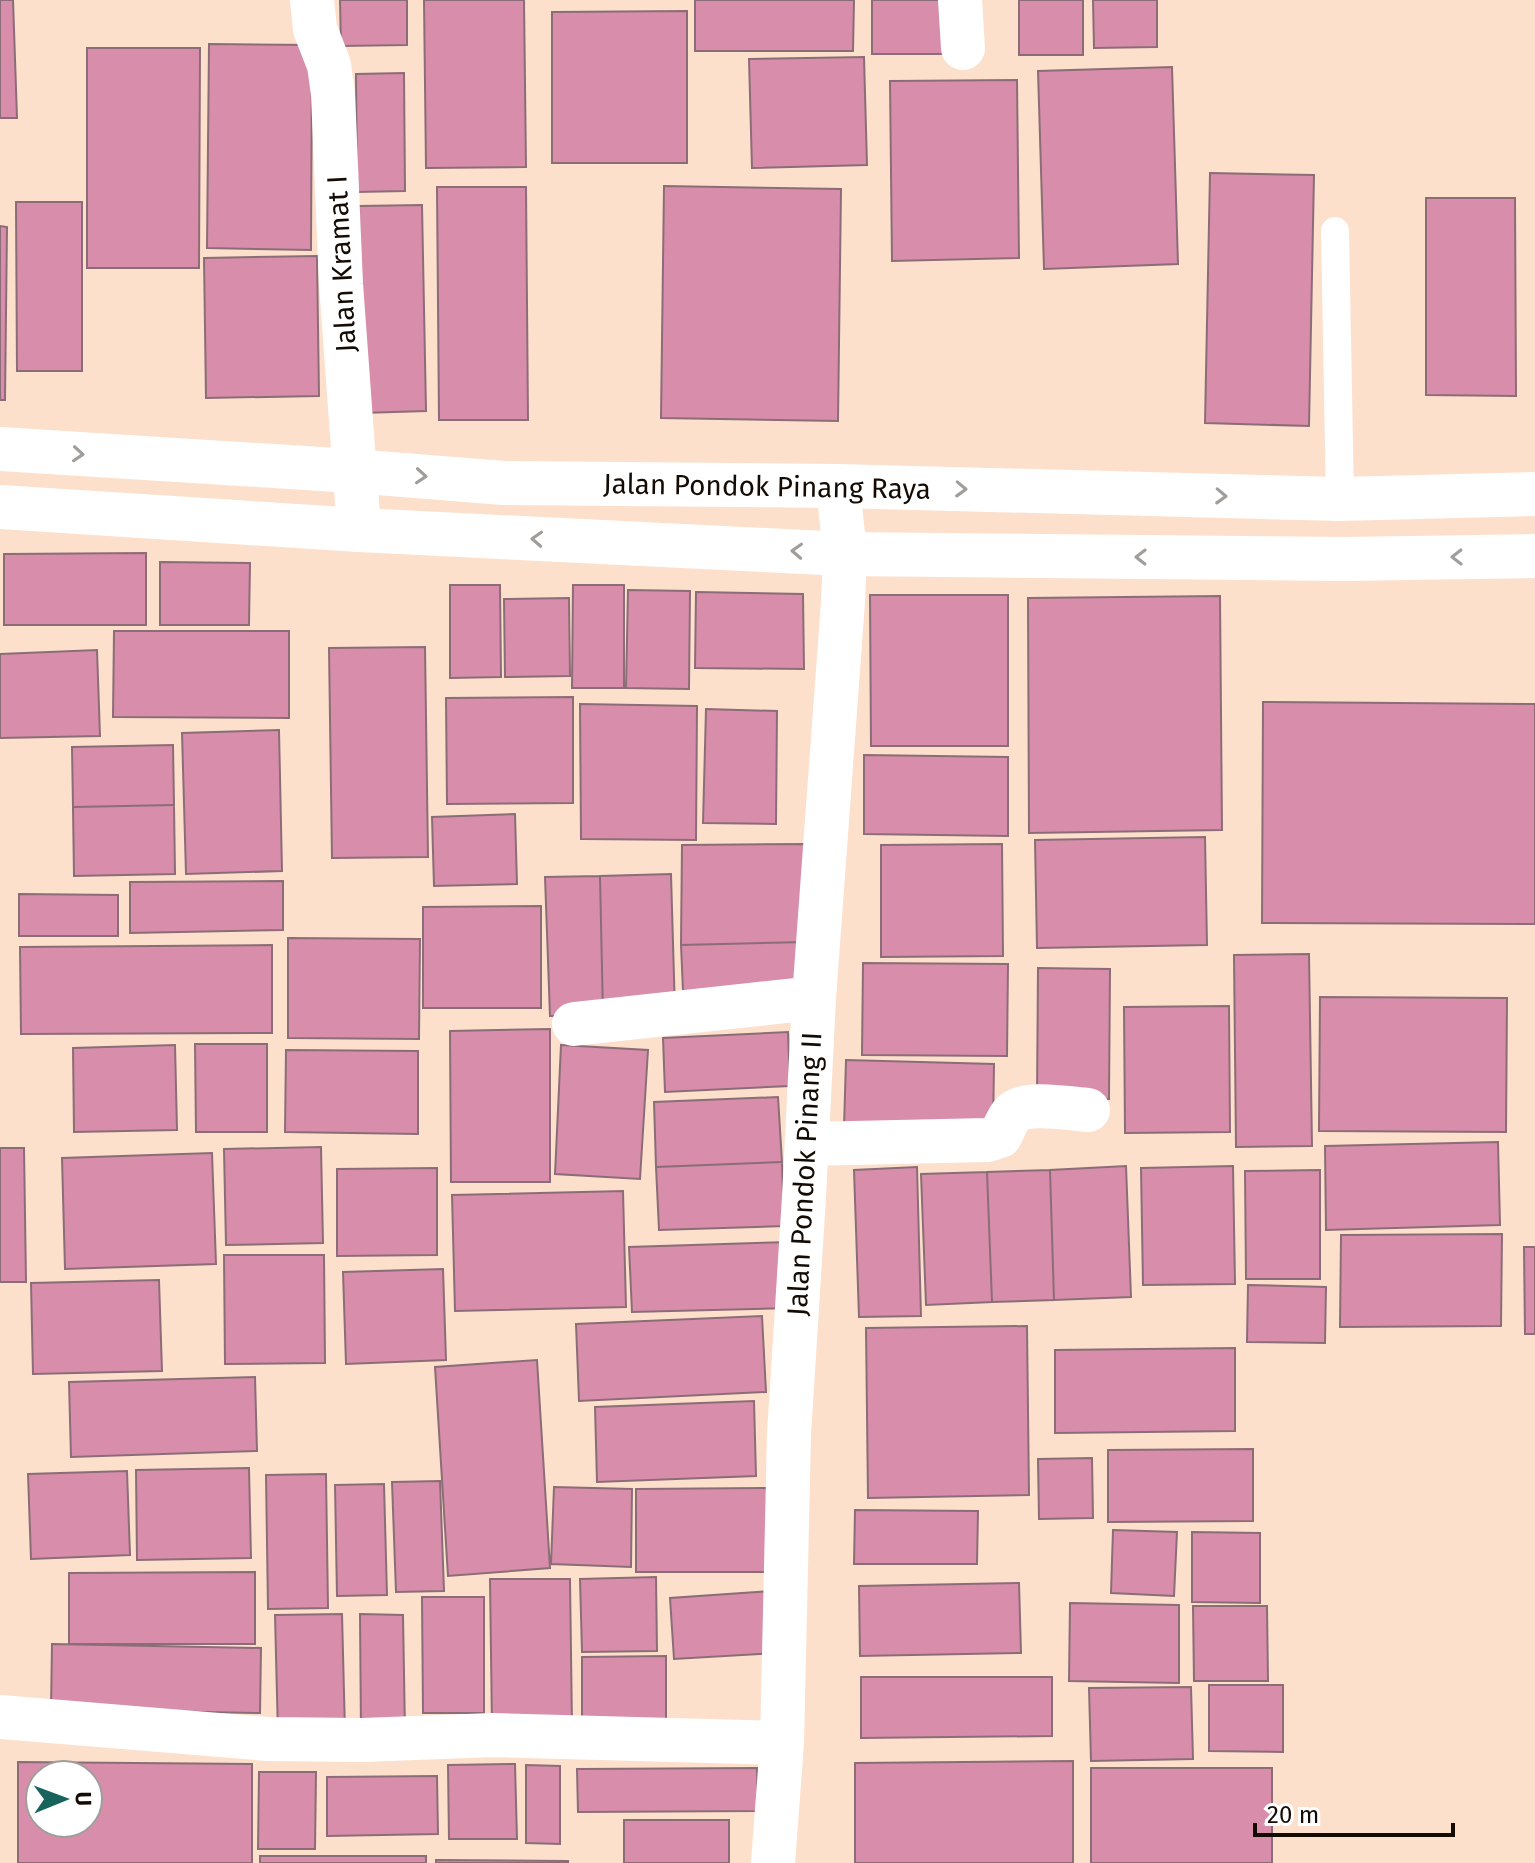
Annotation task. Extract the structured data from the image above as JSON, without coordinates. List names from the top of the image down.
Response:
{
  "streets": {
    "street": ["Jalan Kramat I", "Jalan Pondok Pinang Raya", "Jalan Pondok Pinang II"]
  },
  "crossings": [
    ["Jalan Kramat I", "Jalan Pondok Pinang Raya"],
    ["Jalan Pondok Pinang Raya", "Jalan Pondok Pinang II"]
  ],
  "scale_bar": "20 m",
  "north": "right"
}
